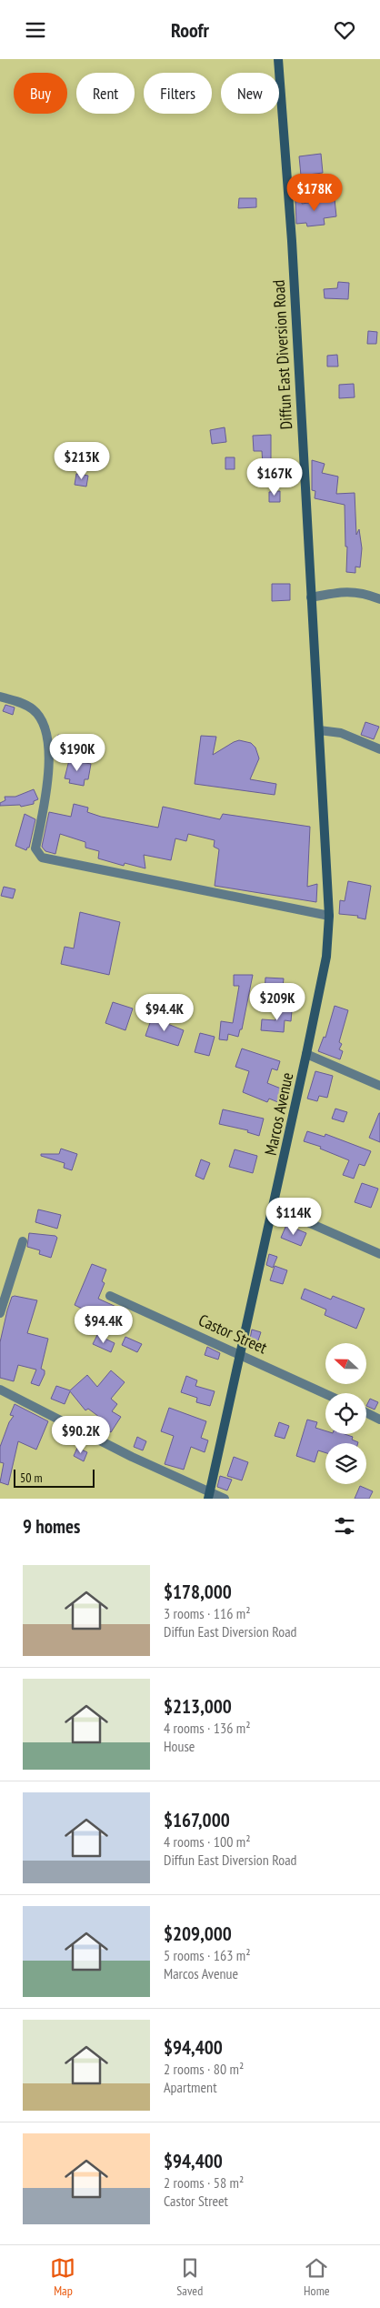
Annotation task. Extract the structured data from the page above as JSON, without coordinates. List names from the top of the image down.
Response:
{
  "streets": {
    "main road": ["Diffun East Diversion Road", "Marcos Avenue"],
    "street": ["Castor Street"]
  },
  "crossings": [
    ["Diffun East Diversion Road", "Marcos Avenue"],
    ["Marcos Avenue", "Castor Street"]
  ],
  "scale_bar": "50 m",
  "north": "left",
  "page": {
    "header": "Roofr",
    "chip": [
      "Buy",
      "Rent",
      "Filters",
      "New"
    ],
    "price": [
      "$178K",
      "$213K",
      "$167K",
      "$190K",
      "$209K",
      "$94.4K",
      "$114K",
      "$94.4K",
      "$90.2K"
    ],
    "scale": "50 m",
    "heading": "9 homes",
    "list": [
      {
        "name": "$178,000",
        "note": "3 rooms · 116 m² · Diffun East Diversion Road"
      },
      {
        "name": "$213,000",
        "note": "4 rooms · 136 m² · House"
      },
      {
        "name": "$167,000",
        "note": "4 rooms · 100 m² · Diffun East Diversion Road"
      },
      {
        "name": "$209,000",
        "note": "5 rooms · 163 m² · Marcos Avenue"
      },
      {
        "name": "$94,400",
        "note": "2 rooms · 80 m² · Apartment"
      },
      {
        "name": "$94,400",
        "note": "2 rooms · 58 m² · Castor Street"
      }
    ],
    "tabs": ["Map", "Saved", "Home"]
  }
}
